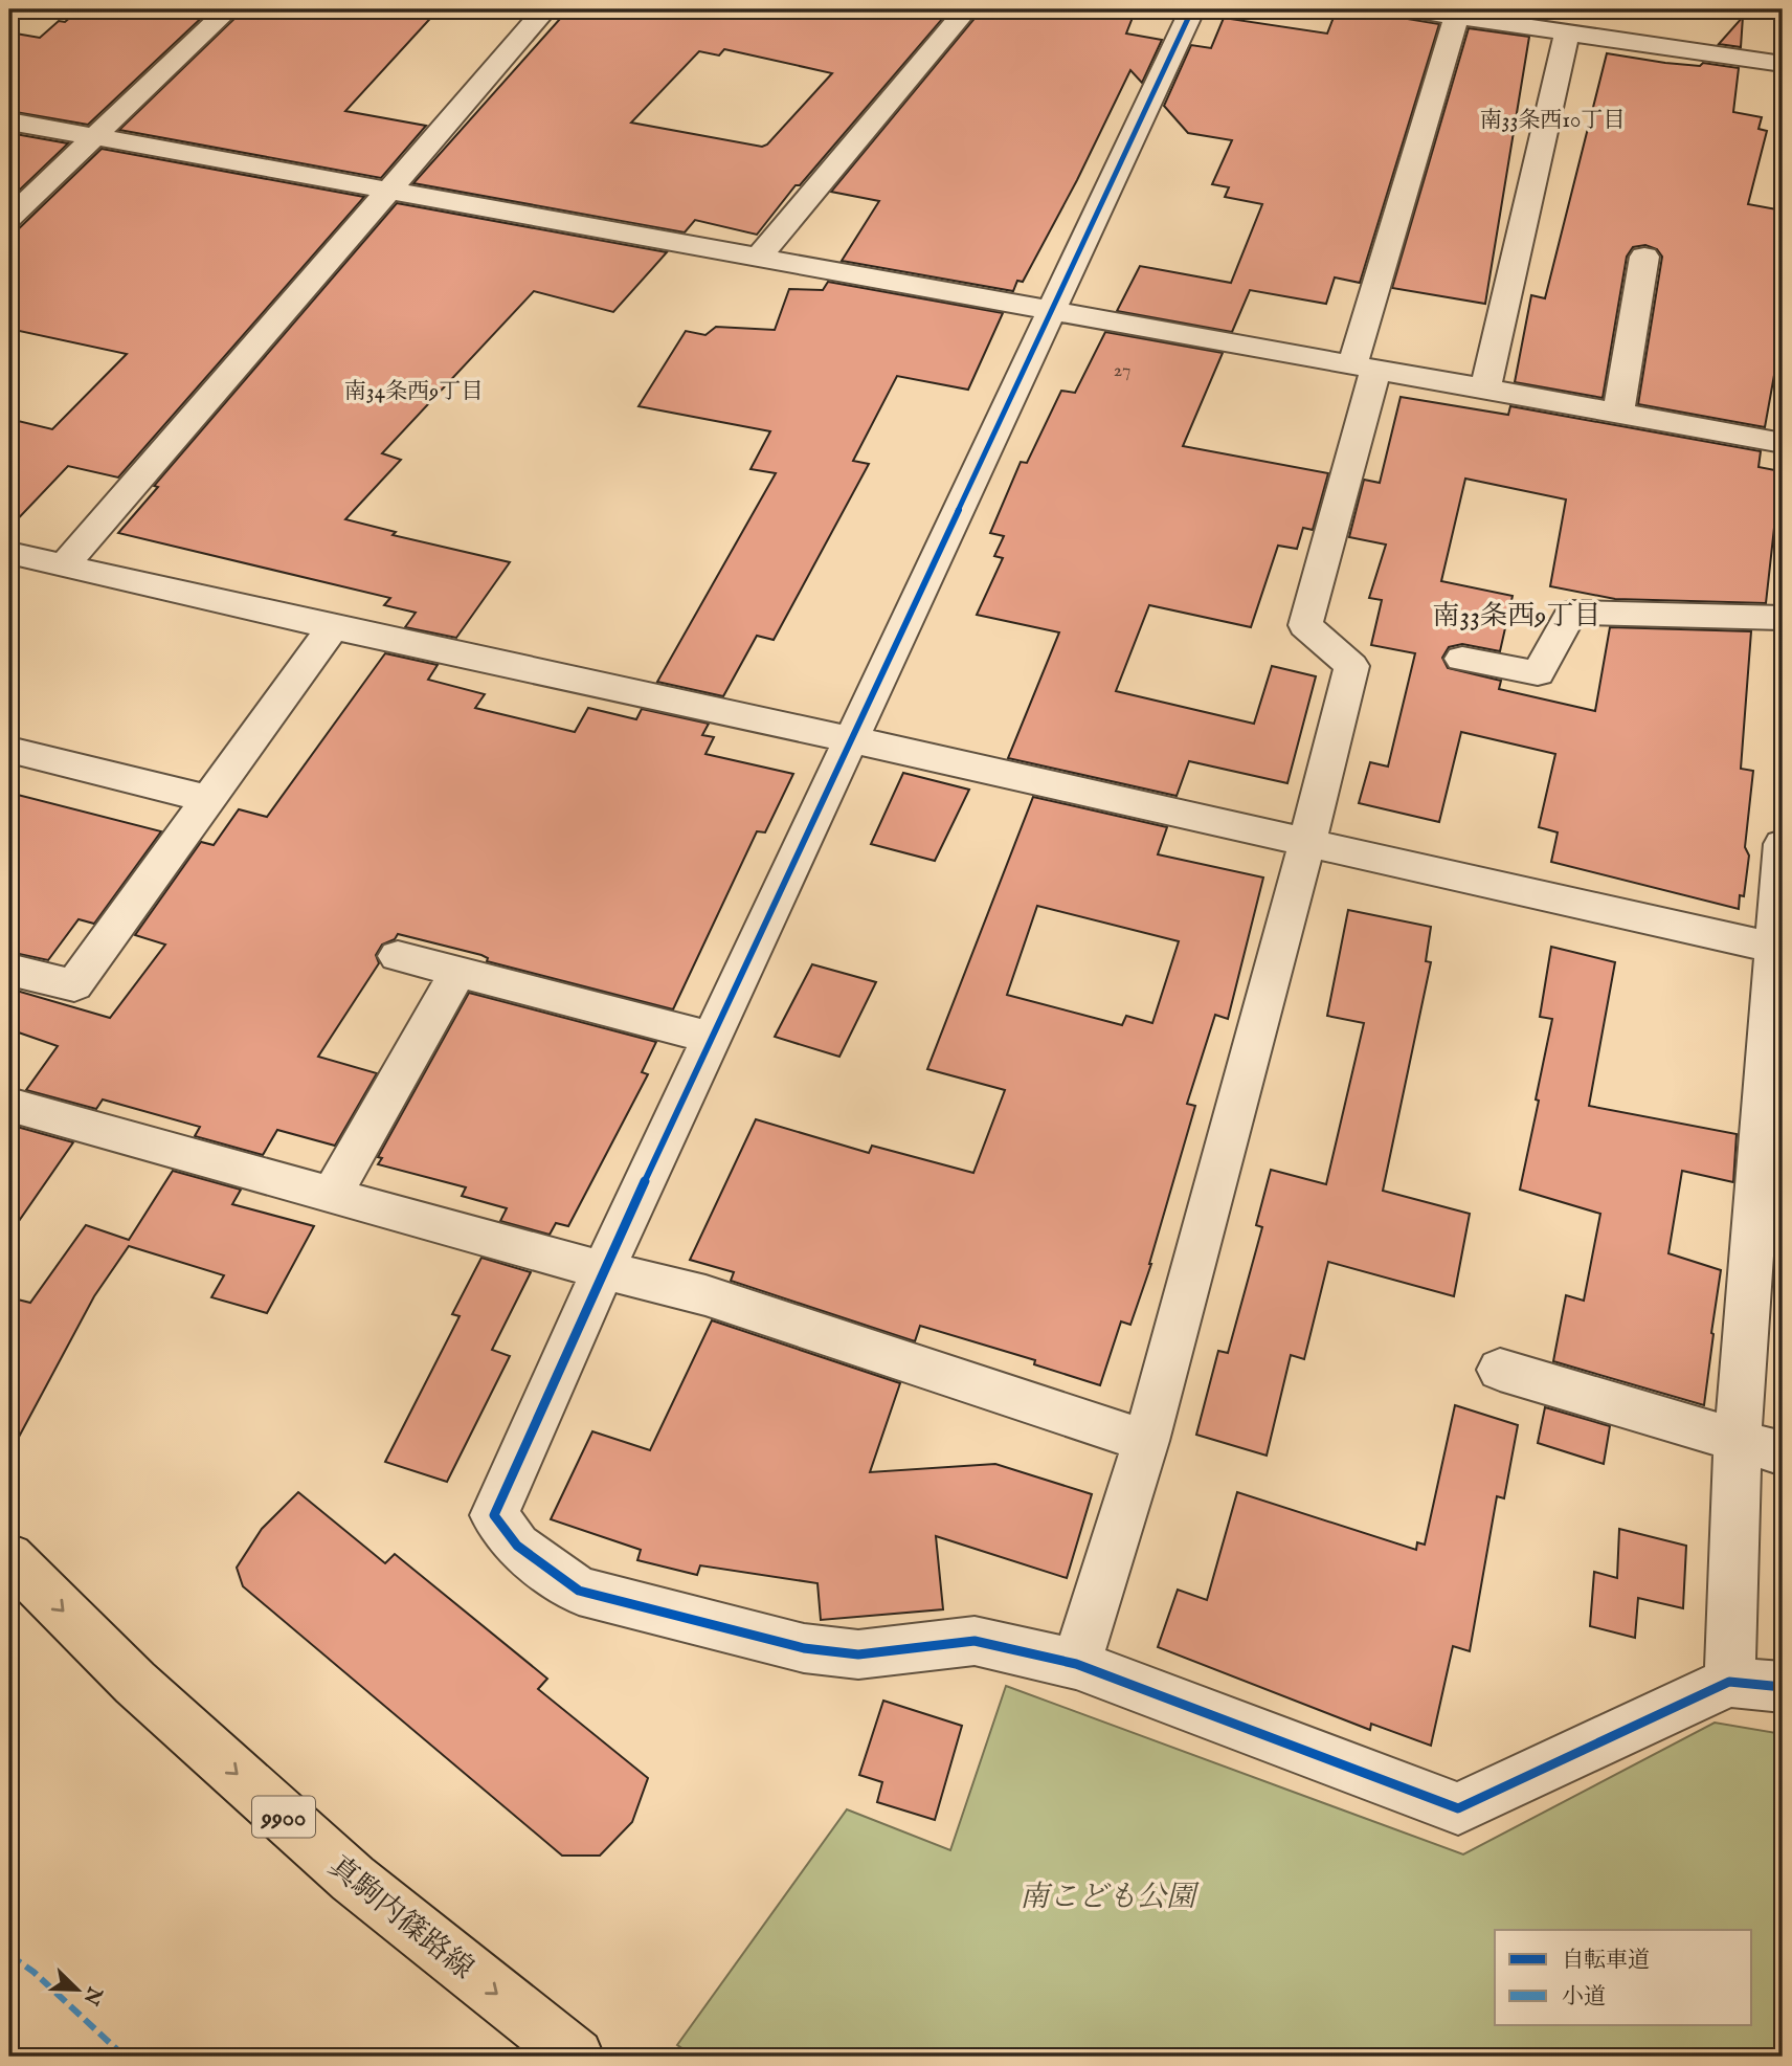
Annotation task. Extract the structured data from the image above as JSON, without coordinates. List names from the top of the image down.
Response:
{
  "streets": {
    "main road": ["9900", "真駒内篠路線"]
  },
  "one_way": ["真駒内篠路線"],
  "districts": ["南33条西10丁目", "南34条西9丁目", "南33条西9丁目"],
  "parks": ["南こども公園"],
  "house_numbers": ["27"],
  "legend": ["自転車道", "小道"],
  "north": "bottom right"
}
